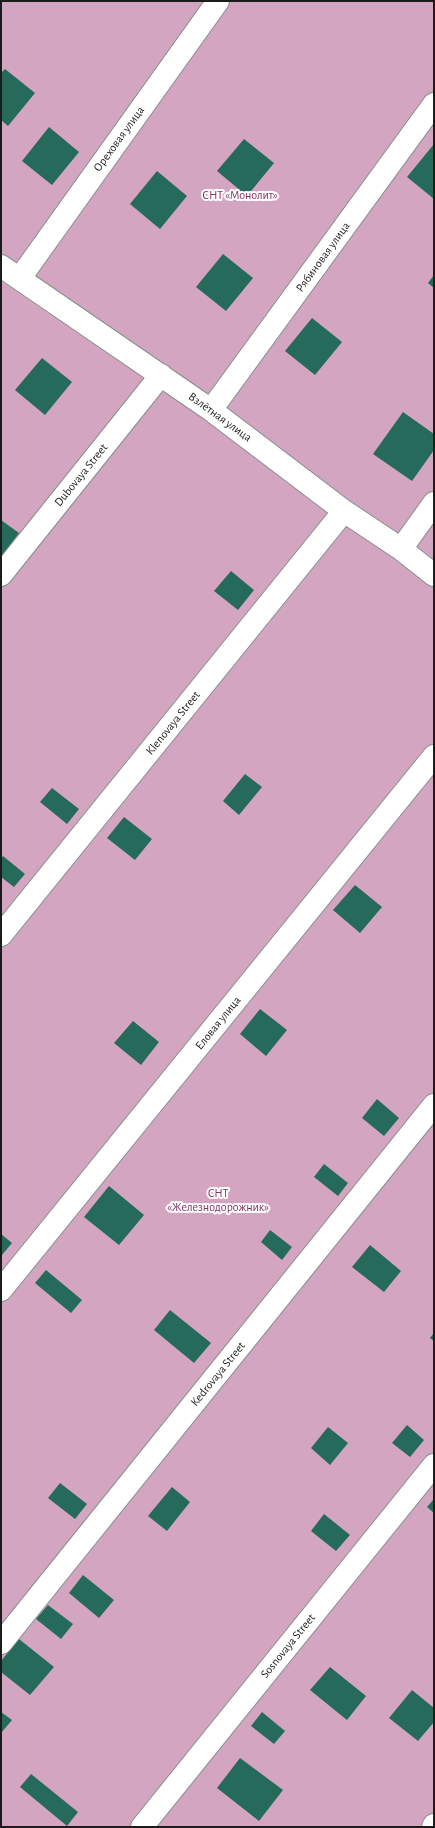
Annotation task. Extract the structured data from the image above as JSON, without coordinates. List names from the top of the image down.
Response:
{
  "streets": {
    "street": [
      "Ореховая улица",
      "Рябиновая улица",
      "Взлётная улица",
      "Dubovaya Street",
      "Klenovaya Street",
      "Еловая улица",
      "Kedrovaya Street",
      "Sosnovaya Street"
    ]
  },
  "crossings": [
    ["Ореховая улица", "Взлётная улица"],
    ["Рябиновая улица", "Взлётная улица"],
    ["Взлётная улица", "Dubovaya Street"],
    ["Взлётная улица", "Klenovaya Street"]
  ],
  "parks": ["СНТ «Монолит»", "СНТ «Железнодорожник»"]
}
